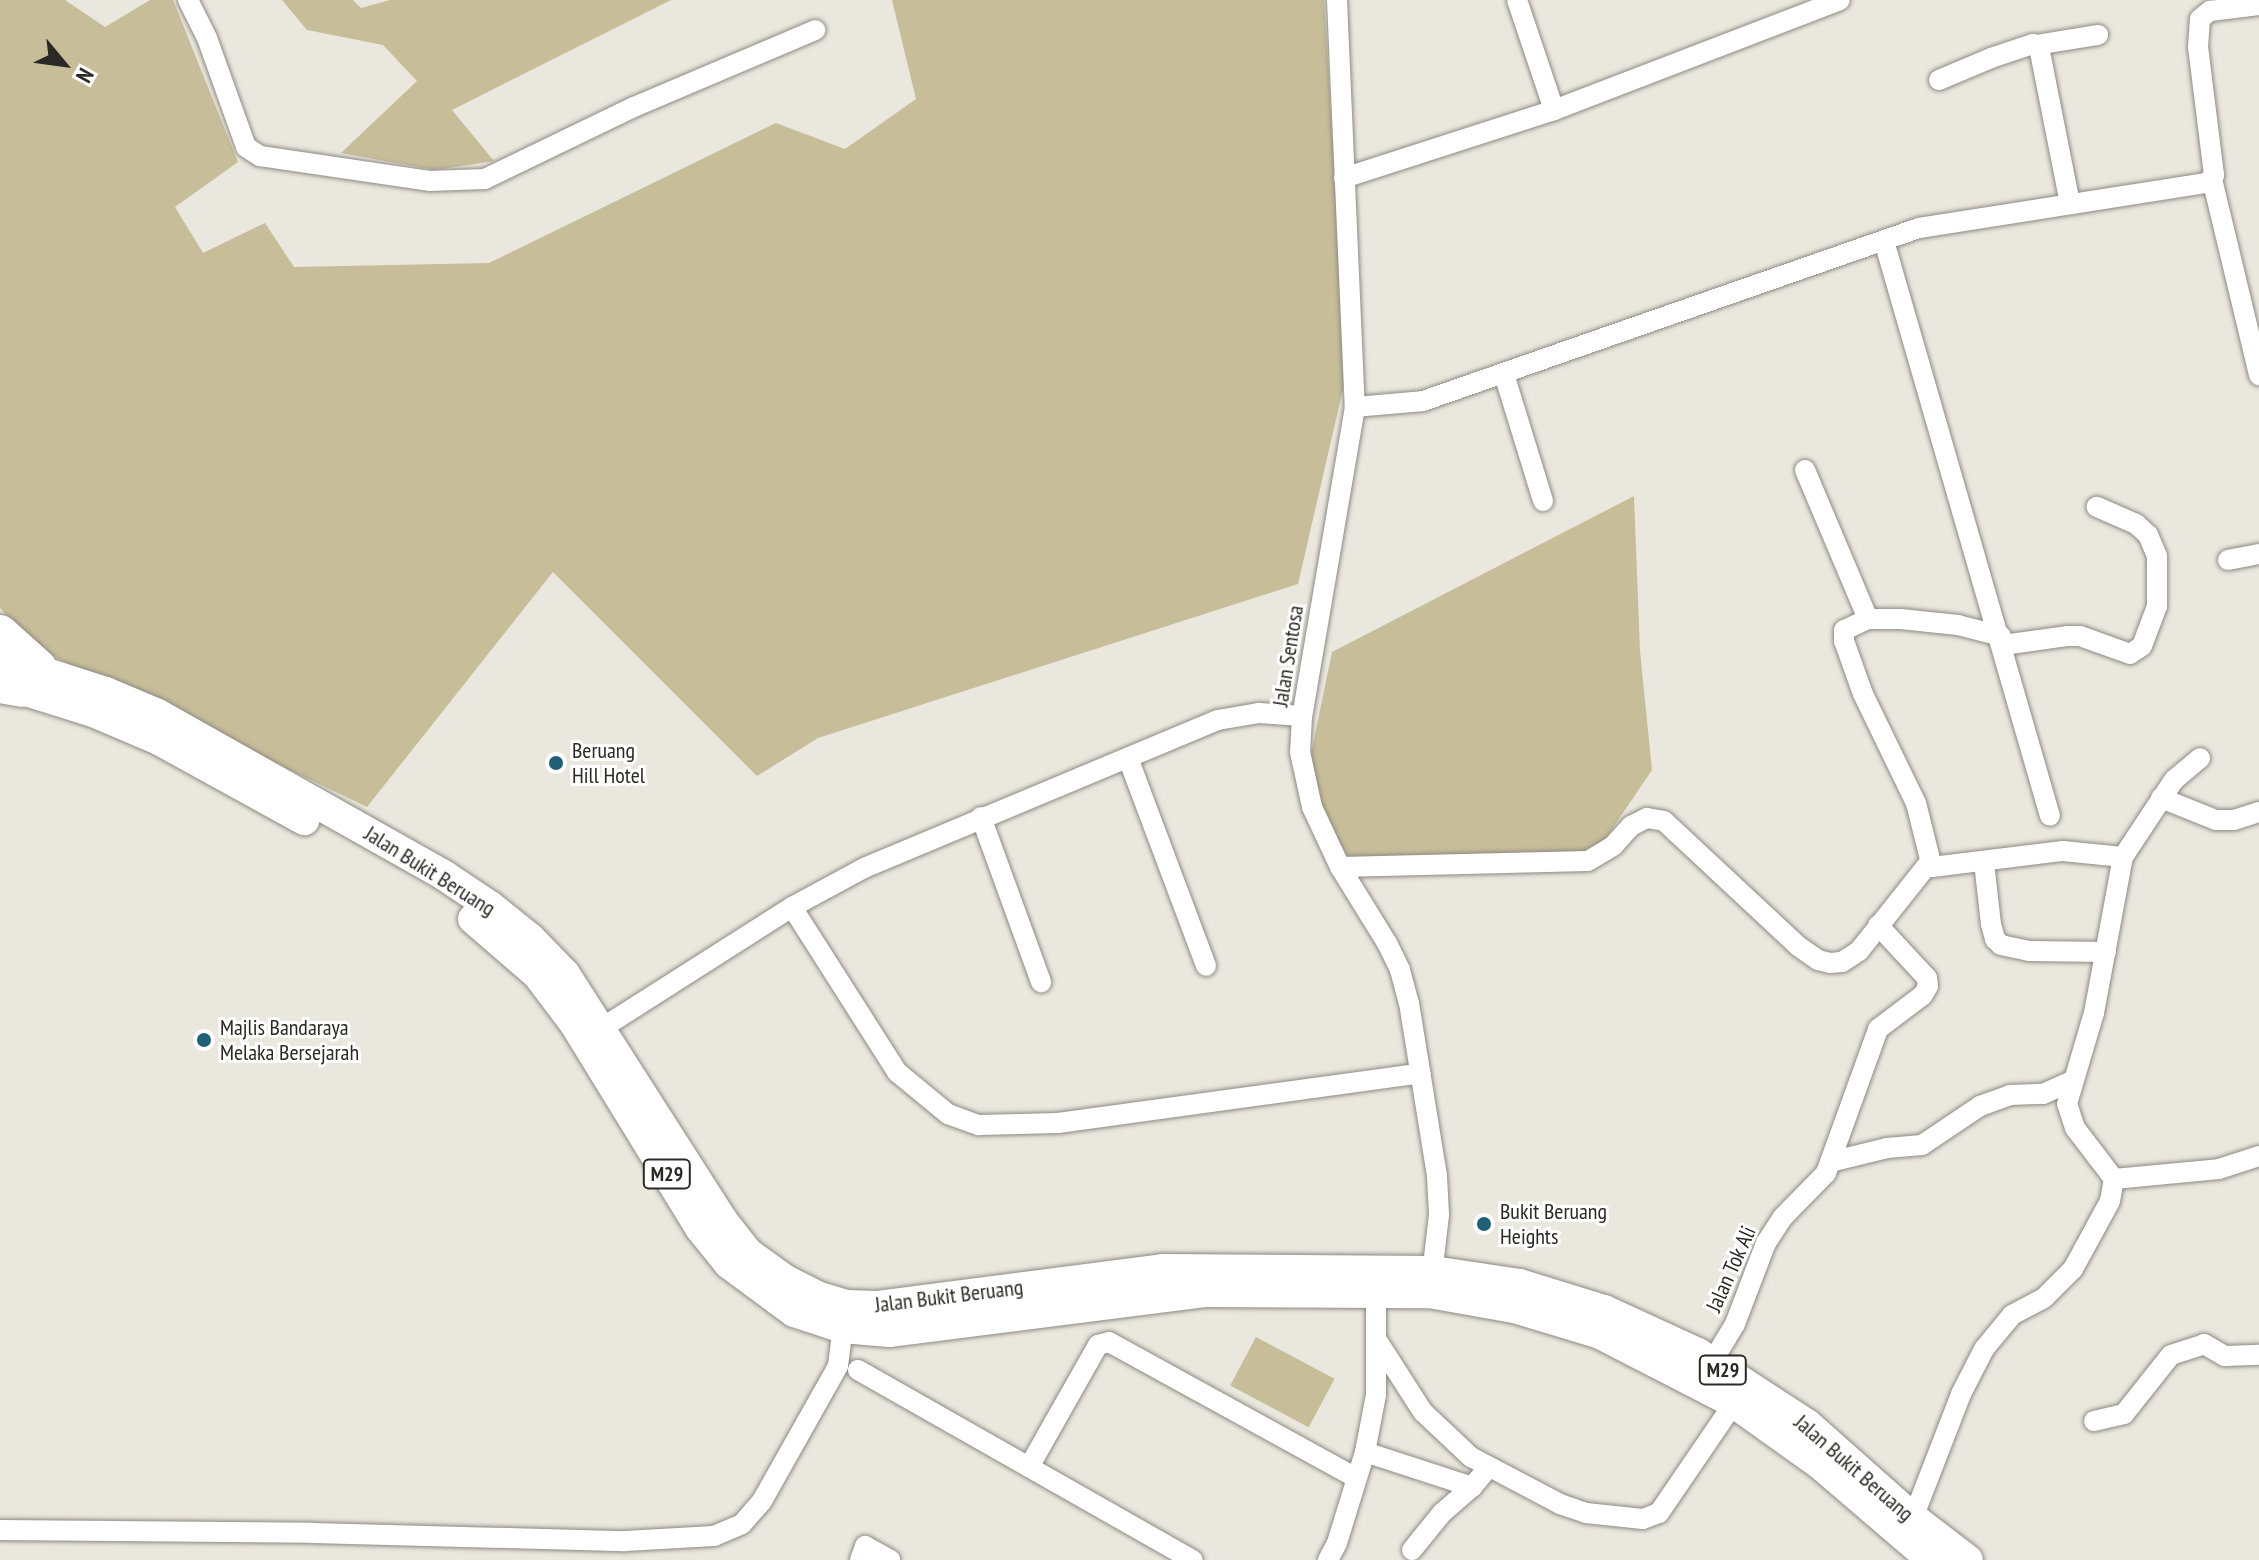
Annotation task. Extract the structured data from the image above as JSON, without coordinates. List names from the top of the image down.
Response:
{
  "streets": {
    "main road": ["Jalan Bukit Beruang", "M29"],
    "street": ["Jalan Sentosa", "Jalan Tok Ali"]
  },
  "crossings": [
    ["Jalan Sentosa", "Jalan Bukit Beruang"],
    ["Jalan Bukit Beruang", "Jalan Tok Ali"]
  ],
  "places": ["Beruang Hill Hotel", "Majlis Bandaraya Melaka Bersejarah", "Bukit Beruang Heights"],
  "north": "bottom right"
}
